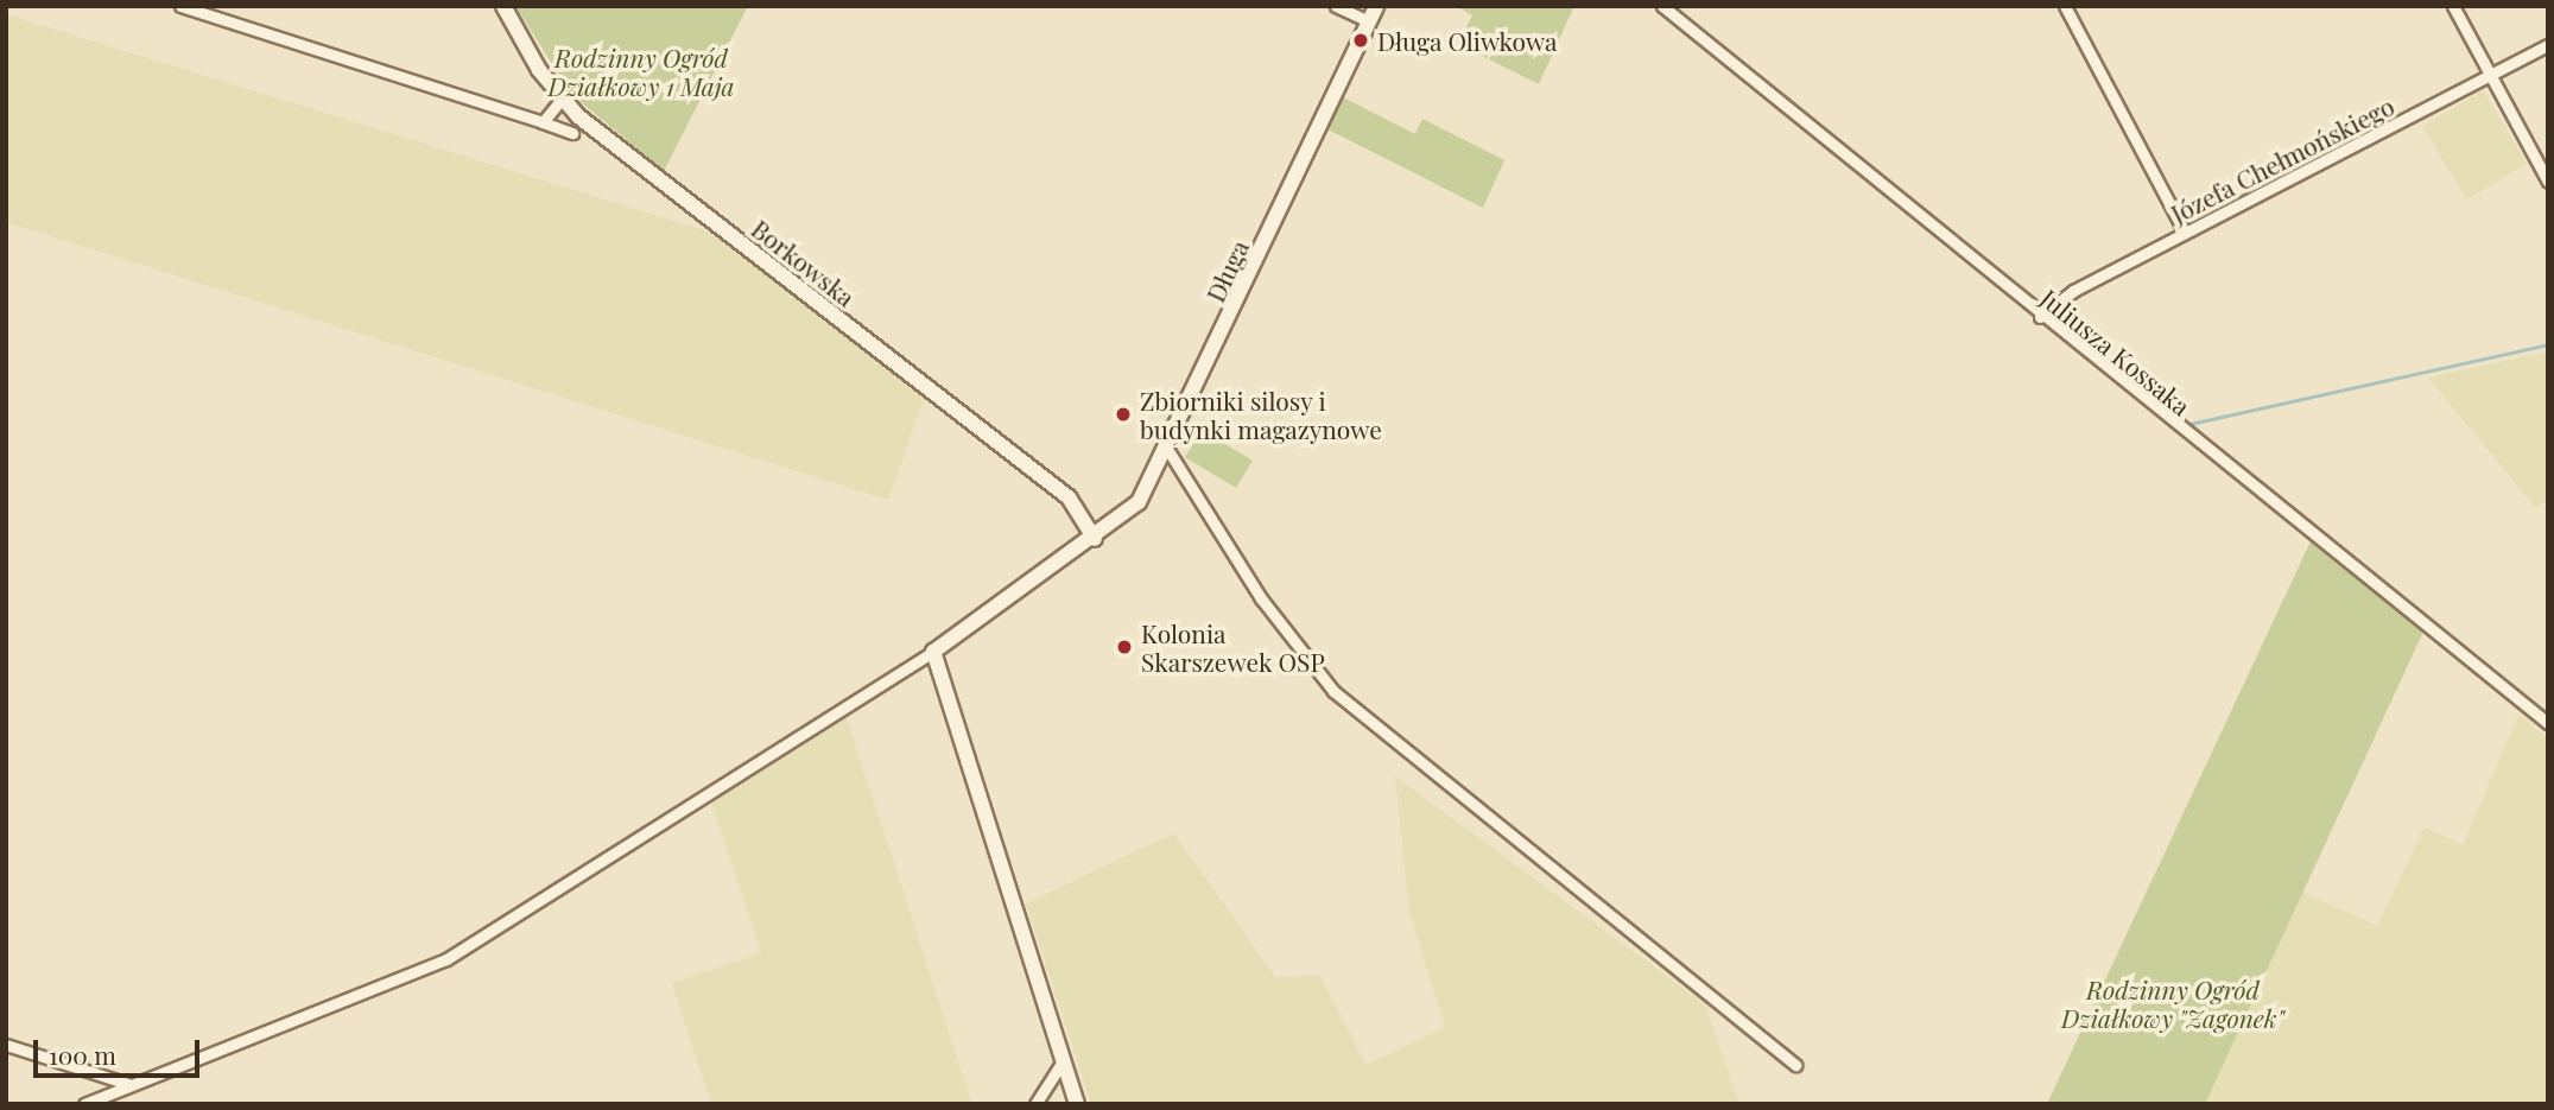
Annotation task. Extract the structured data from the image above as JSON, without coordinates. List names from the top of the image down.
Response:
{
  "streets": {
    "street": [
      "Józefa Chełmońskiego",
      "Borkowska",
      "Długa",
      "Juliusza Kossaka"
    ]
  },
  "crossings": [
    ["Józefa Chełmońskiego", "Juliusza Kossaka"],
    ["Borkowska", "Długa"]
  ],
  "parks": ["Rodzinny Ogród Działkowy 1 Maja", "Rodzinny Ogród Działkowy \"Zagonek\""],
  "places": ["Długa Oliwkowa", "Zbiorniki silosy i budynki magazynowe", "Kolonia Skarszewek OSP"],
  "scale_bar": "100 m"
}
